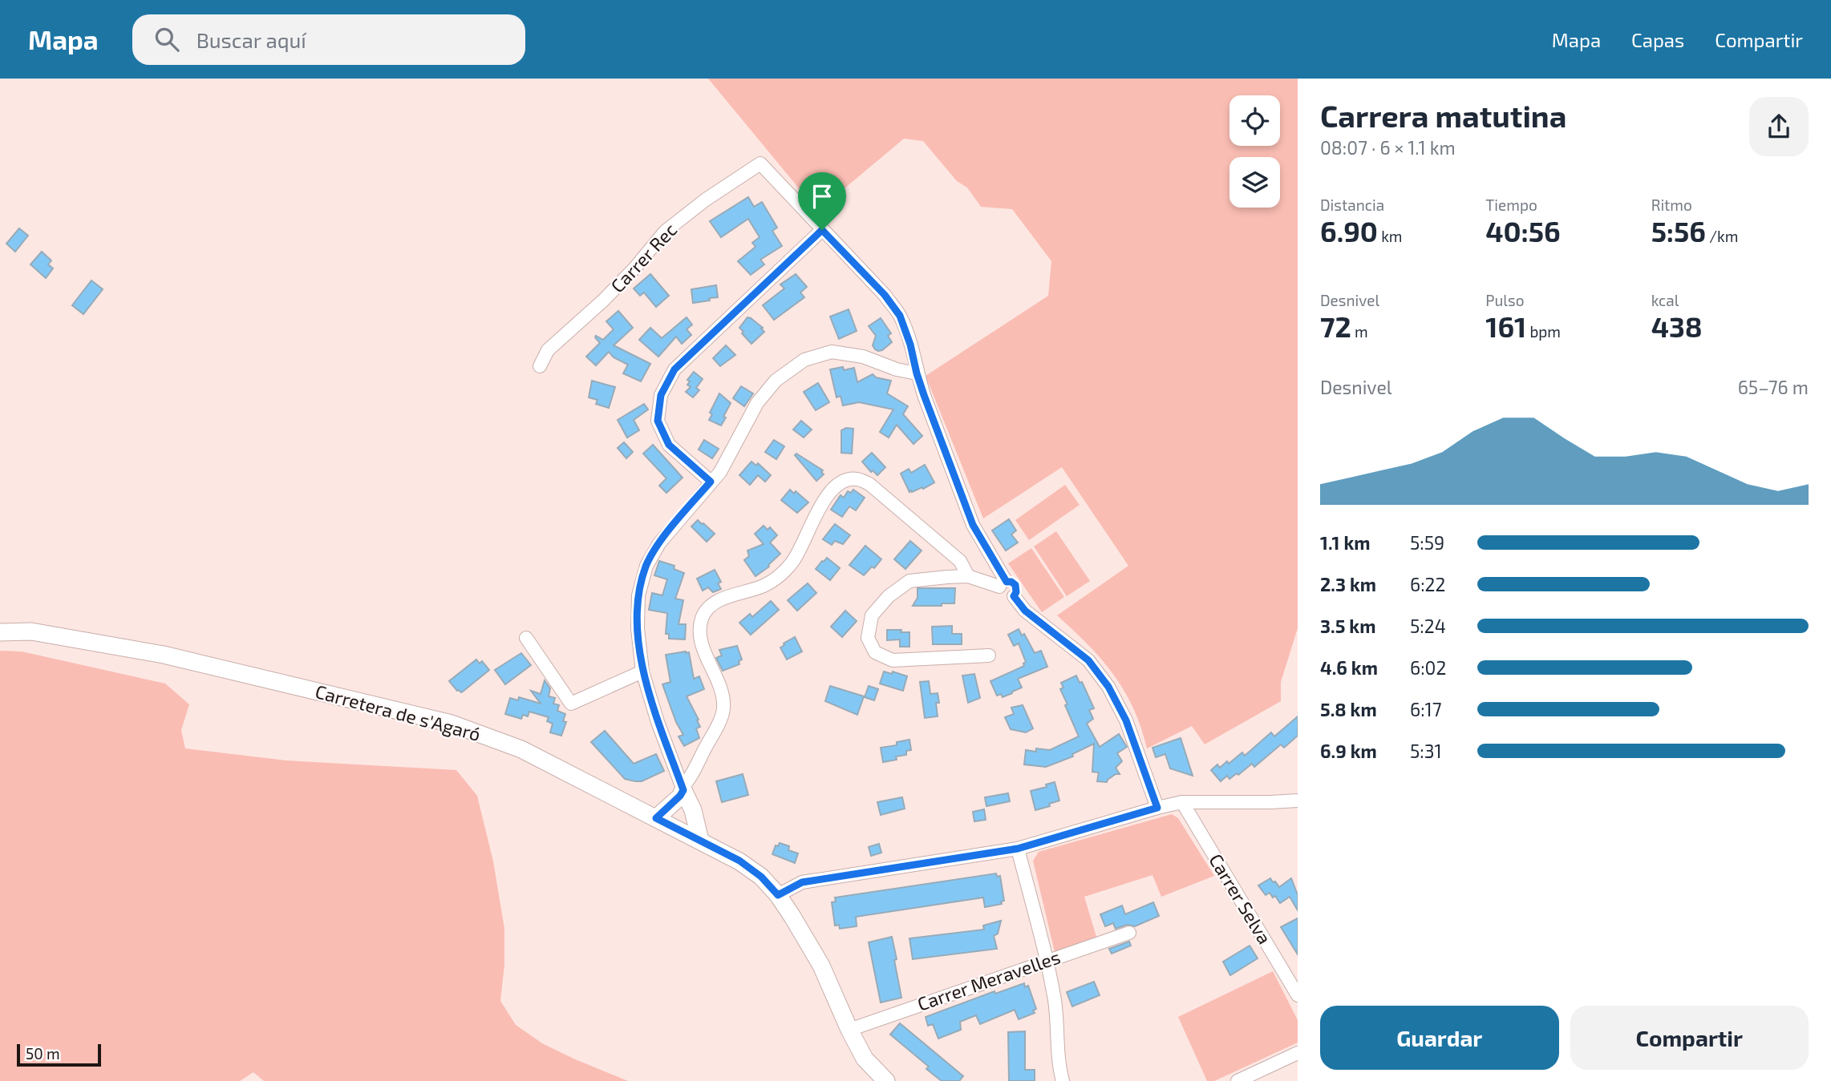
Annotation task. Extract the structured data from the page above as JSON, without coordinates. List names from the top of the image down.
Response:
{
  "streets": {
    "street": [
      "Carrer Rec",
      "Carretera de s'Agaró",
      "Carrer Selva",
      "Carrer Meravelles"
    ]
  },
  "crossings": [
    ["Carretera de s'Agaró", "Carrer Meravelles"]
  ],
  "scale_bar": "50 m",
  "page": {
    "header": "Mapa",
    "search": "Buscar aquí",
    "nav": ["Mapa", "Capas", "Compartir"],
    "heading": ["Carrera matutina", "08:07 · 6 × 1.1 km"],
    "stats": [
      ["Distancia", "6.90 km"],
      ["Tiempo", "40:56"],
      ["Ritmo", "5:56 /km"],
      ["Desnivel", "72 m"],
      ["Pulso", "161 bpm"],
      ["kcal", "438"]
    ],
    "chart": ["Desnivel", "65–76 m"],
    "list": [
      {
        "name": "1.1 km",
        "note": "5:59"
      },
      {
        "name": "2.3 km",
        "note": "6:22"
      },
      {
        "name": "3.5 km",
        "note": "5:24"
      },
      {
        "name": "4.6 km",
        "note": "6:02"
      },
      {
        "name": "5.8 km",
        "note": "6:17"
      },
      {
        "name": "6.9 km",
        "note": "5:31"
      }
    ],
    "buttons": ["Guardar", "Compartir"],
    "scale": "50 m"
  }
}
